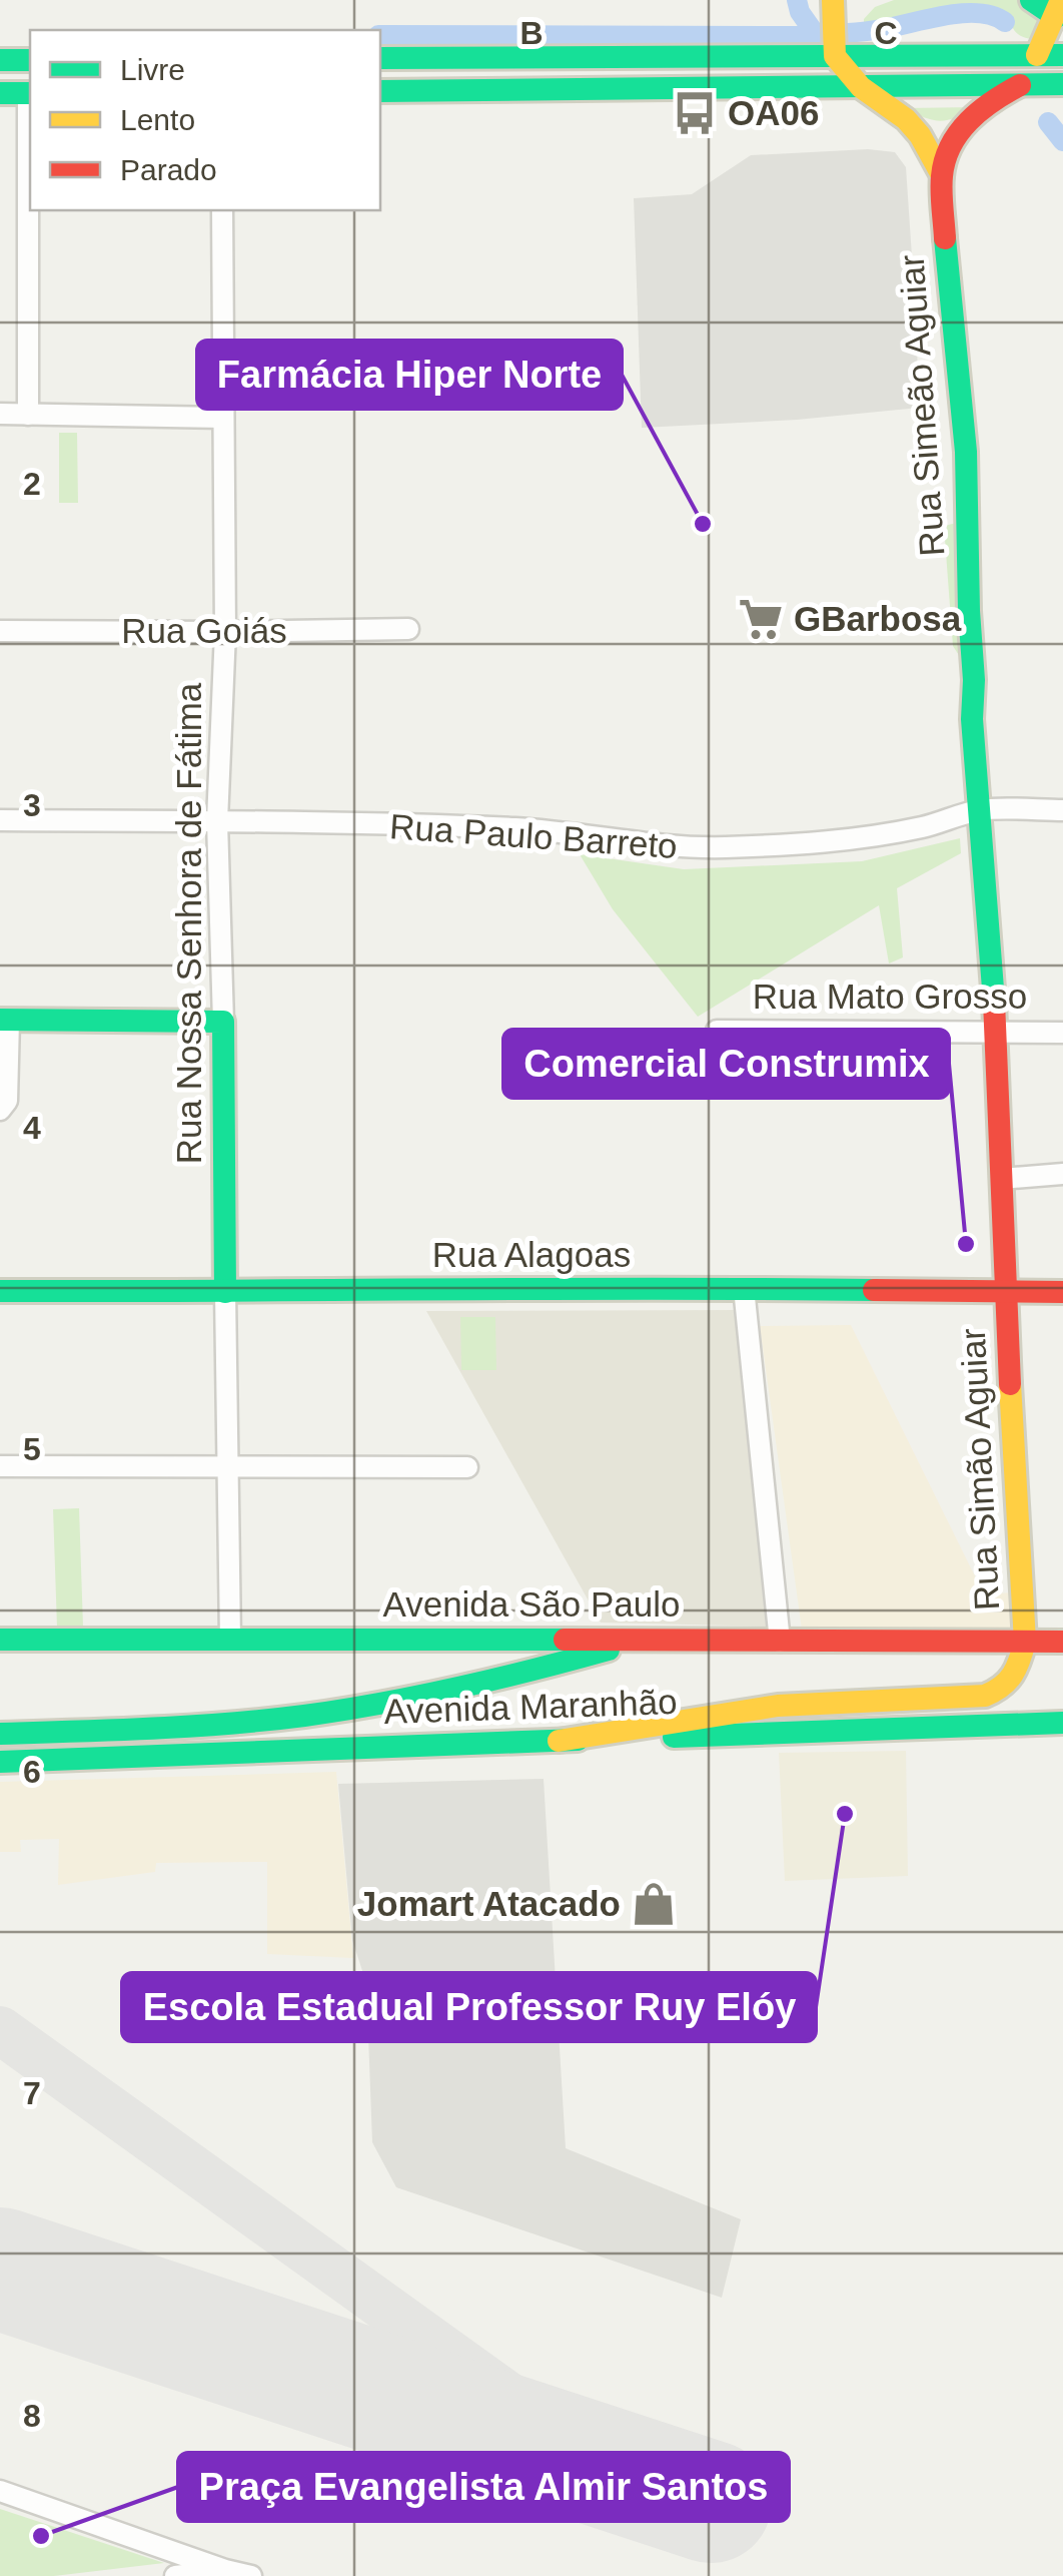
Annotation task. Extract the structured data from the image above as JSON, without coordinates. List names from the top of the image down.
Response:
{
  "streets": {
    "main road": [
      "Rua Simeão Aguiar",
      "Rua Nossa Senhora de Fátima",
      "Rua Alagoas",
      "Rua Simão Aguiar",
      "Avenida São Paulo",
      "Avenida Maranhão"
    ],
    "street": ["Rua Goiás", "Rua Paulo Barreto", "Rua Mato Grosso"]
  },
  "crossings": [
    ["Rua Simeão Aguiar", "Rua Paulo Barreto"],
    ["Rua Simeão Aguiar", "Rua Mato Grosso"],
    ["Rua Simeão Aguiar", "Rua Simão Aguiar"],
    ["Rua Goiás", "Rua Nossa Senhora de Fátima"],
    ["Rua Paulo Barreto", "Rua Nossa Senhora de Fátima"],
    ["Rua Nossa Senhora de Fátima", "Rua Alagoas"],
    ["Rua Nossa Senhora de Fátima", "Avenida São Paulo"],
    ["Rua Mato Grosso", "Rua Simão Aguiar"],
    ["Rua Alagoas", "Rua Simão Aguiar"],
    ["Rua Simão Aguiar", "Avenida São Paulo"],
    ["Avenida São Paulo", "Avenida Maranhão"]
  ],
  "places": {
    "bus stop": ["OA06"],
    "other": [
      "Farmácia Hiper Norte",
      "Comercial Construmix",
      "Escola Estadual Professor Ruy Elóy",
      "Praça Evangelista Almir Santos"
    ],
    "supermarket": ["GBarbosa"],
    "shop": ["Jomart Atacado"]
  },
  "legend": ["Livre", "Lento", "Parado"],
  "grid": {
    "columns": ["B", "C"],
    "rows": [
      "2",
      "3",
      "4",
      "5",
      "6",
      "7",
      "8"
    ]
  }
}
